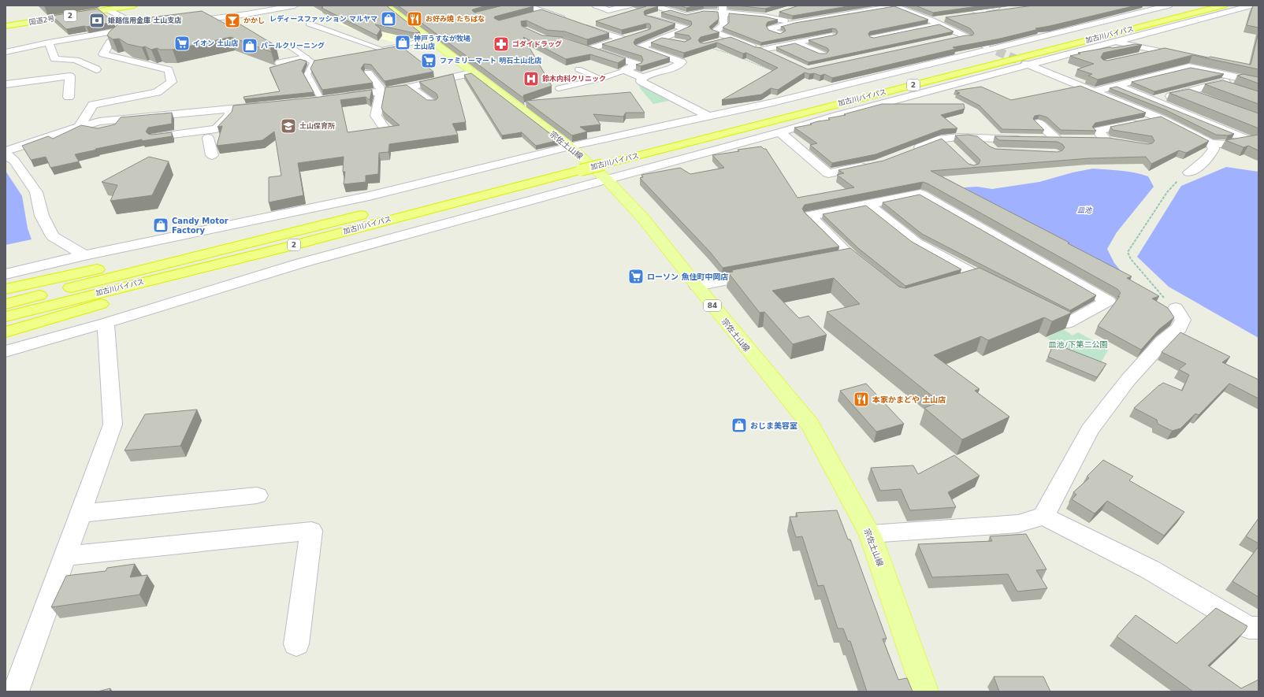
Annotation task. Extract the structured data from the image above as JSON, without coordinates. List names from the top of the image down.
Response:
{
  "streets": {
    "highway": ["2", "国道2号", "加古川バイパス"],
    "main road": ["宗佐土山線", "84"]
  },
  "crossings": [
    ["加古川バイパス", "宗佐土山線"]
  ],
  "water": ["皿池"],
  "parks": ["皿池ﾉ下第二公園"],
  "places": {
    "shop": [
      "レディースファッション マルヤマ",
      "神戸うすなが牧場 土山店",
      "パールクリーニング",
      "Candy Motor Factory",
      "おじま美容室"
    ],
    "restaurant": ["お好み焼 たちばな", "本家かまどや 土山店"],
    "bank": ["姫路信用金庫 土山支店"],
    "bar": ["かかし"],
    "supermarket": ["イオン 土山店", "ファミリーマート 明石土山北店", "ローソン 魚住町中岡店"],
    "pharmacy": ["ゴダイドラッグ"],
    "hospital": ["鈴木内科クリニック"],
    "school or university": ["土山保育所"]
  }
}
